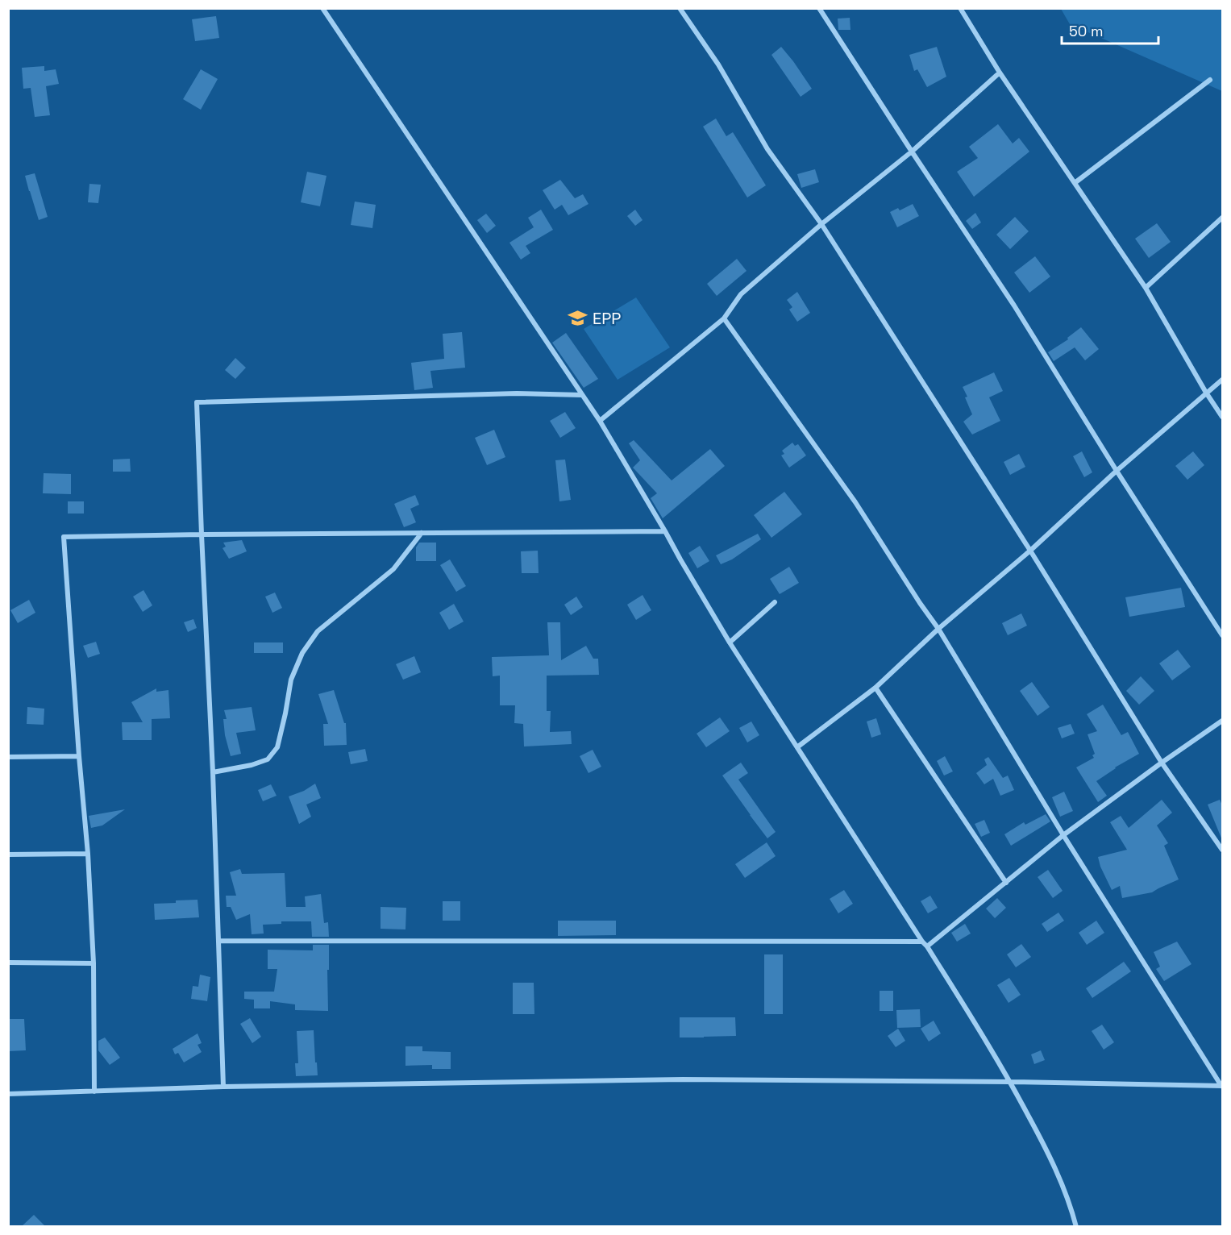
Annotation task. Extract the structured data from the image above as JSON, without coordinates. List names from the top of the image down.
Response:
{
  "places": {
    "school or university": ["EPP"]
  },
  "scale_bar": "50 m"
}
